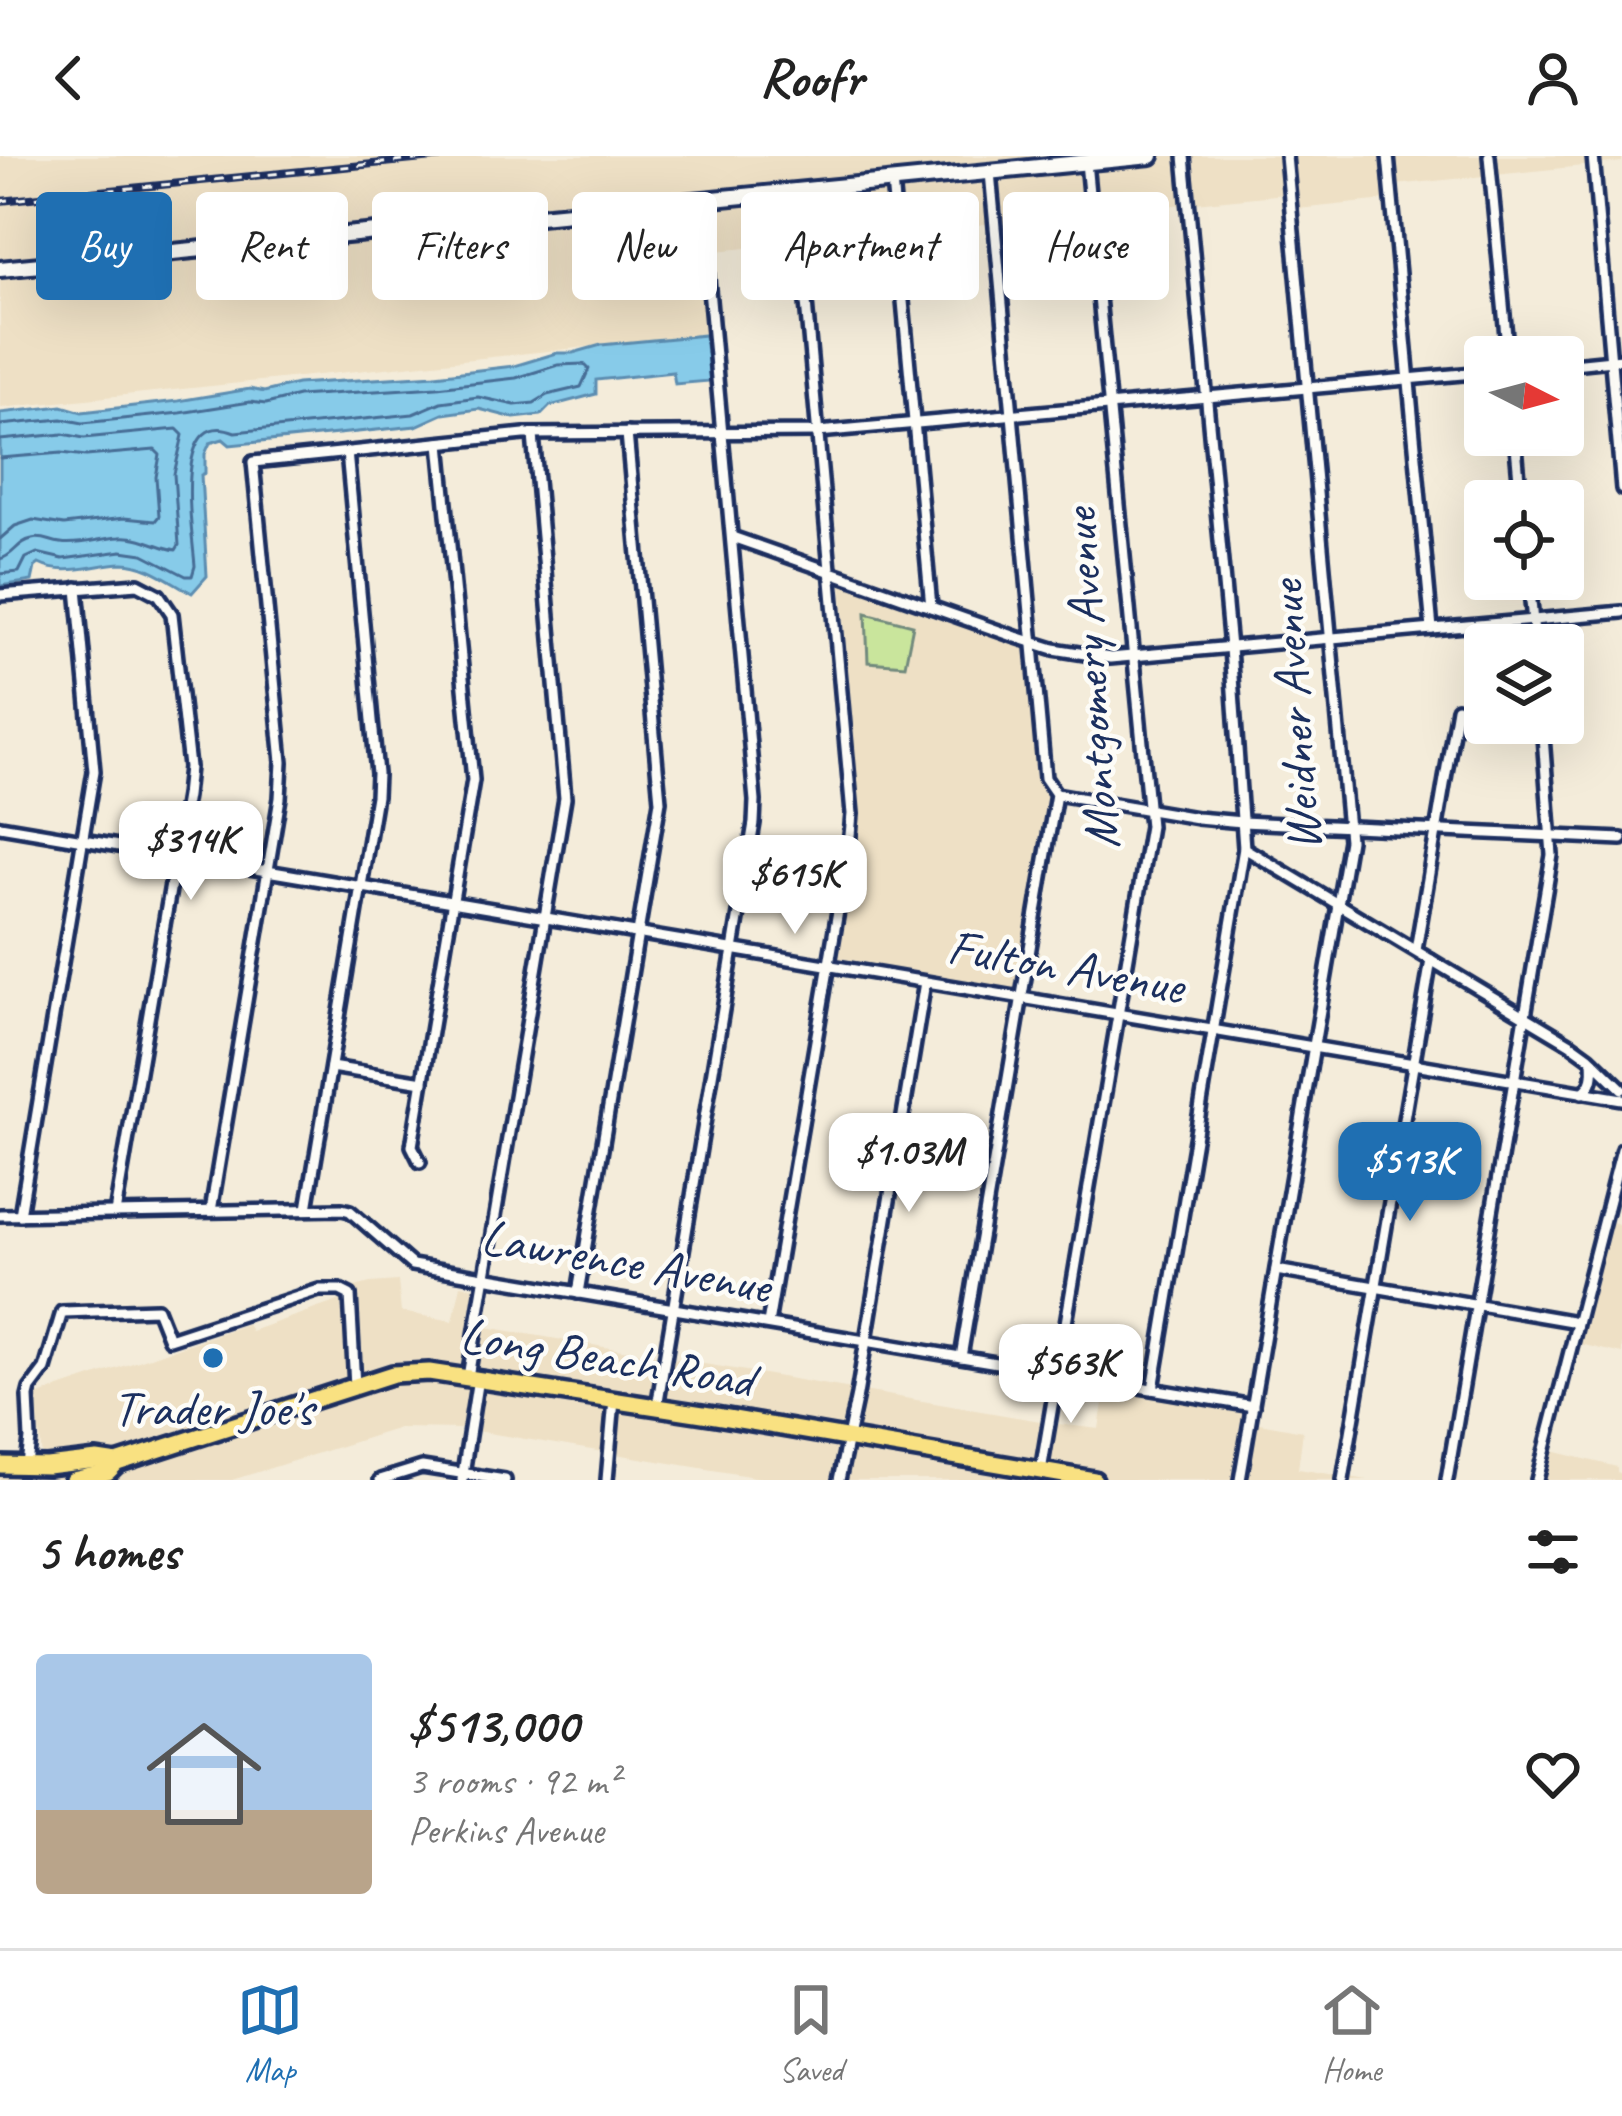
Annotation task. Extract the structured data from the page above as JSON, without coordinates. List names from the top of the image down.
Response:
{
  "streets": {
    "main road": ["Long Beach Road"],
    "street": [
      "Montgomery Avenue",
      "Weidner Avenue",
      "Fulton Avenue",
      "Lawrence Avenue"
    ]
  },
  "crossings": [
    ["Montgomery Avenue", "Fulton Avenue"],
    ["Montgomery Avenue", "Lawrence Avenue"],
    ["Montgomery Avenue", "Long Beach Road"],
    ["Weidner Avenue", "Fulton Avenue"],
    ["Weidner Avenue", "Lawrence Avenue"]
  ],
  "places": ["Trader Joe's"],
  "north": "right",
  "page": {
    "header": "Roofr",
    "chip": [
      "Buy",
      "Rent",
      "Filters",
      "New",
      "Apartment",
      "House"
    ],
    "price": [
      "$314K",
      "$615K",
      "$1.03M",
      "$513K",
      "$563K"
    ],
    "heading": "5 homes",
    "list": [
      {
        "name": "$513,000",
        "note": "3 rooms · 92 m² · Perkins Avenue"
      }
    ],
    "tabs": ["Map", "Saved", "Home"]
  }
}
